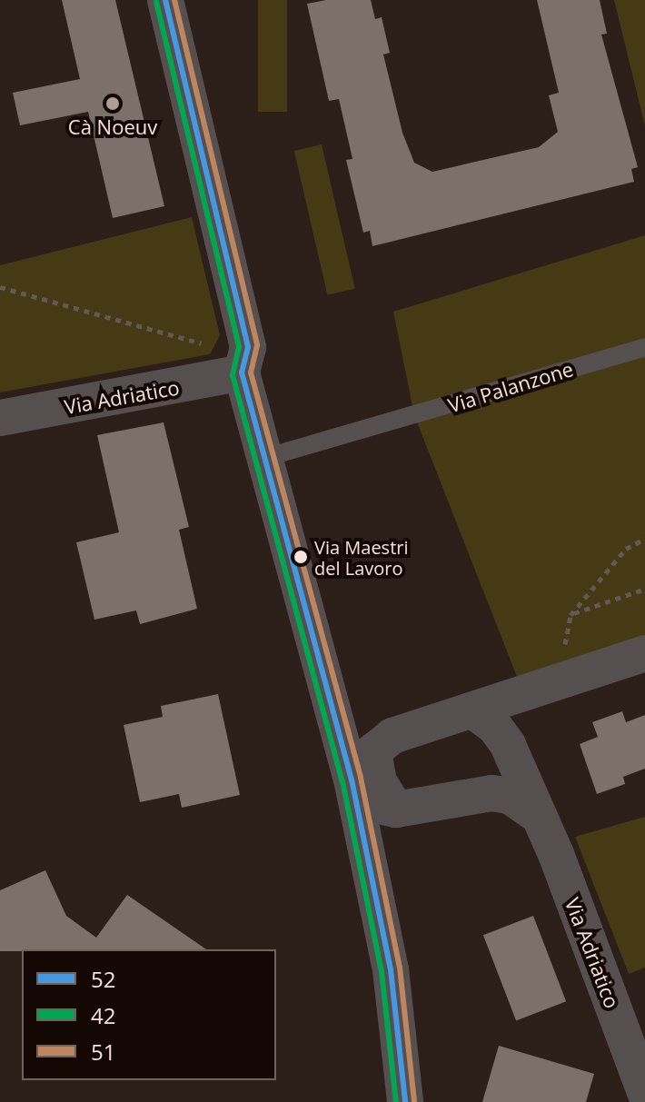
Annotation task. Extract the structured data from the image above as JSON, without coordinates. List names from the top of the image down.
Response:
{
  "streets": {
    "street": ["Via Adriatico"],
    "lane": ["Via Palanzone"]
  },
  "places": ["Cà Noeuv", "Via Maestri del Lavoro"],
  "lines": ["transit line 52", "transit line 51", "transit line 42"],
  "legend": ["52", "42", "51"]
}
